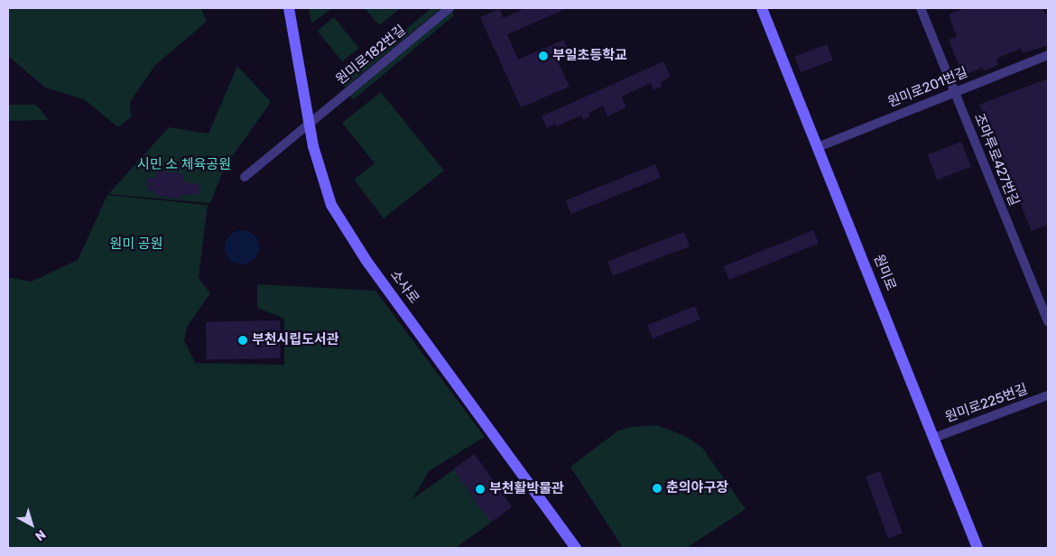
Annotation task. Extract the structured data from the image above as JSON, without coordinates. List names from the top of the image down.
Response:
{
  "streets": {
    "street": [
      "원미로182번길",
      "원미로201번길",
      "조마루로427번길",
      "원미로",
      "소사로",
      "원미로225번길"
    ]
  },
  "crossings": [
    ["원미로201번길", "조마루로427번길"],
    ["원미로201번길", "원미로"],
    ["원미로", "원미로225번길"]
  ],
  "parks": ["시민 소 체육공원", "원미 공원"],
  "places": [
    "부일초등학교",
    "부천시립도서관",
    "춘의야구장",
    "부천활박물관"
  ],
  "north": "bottom right"
}
